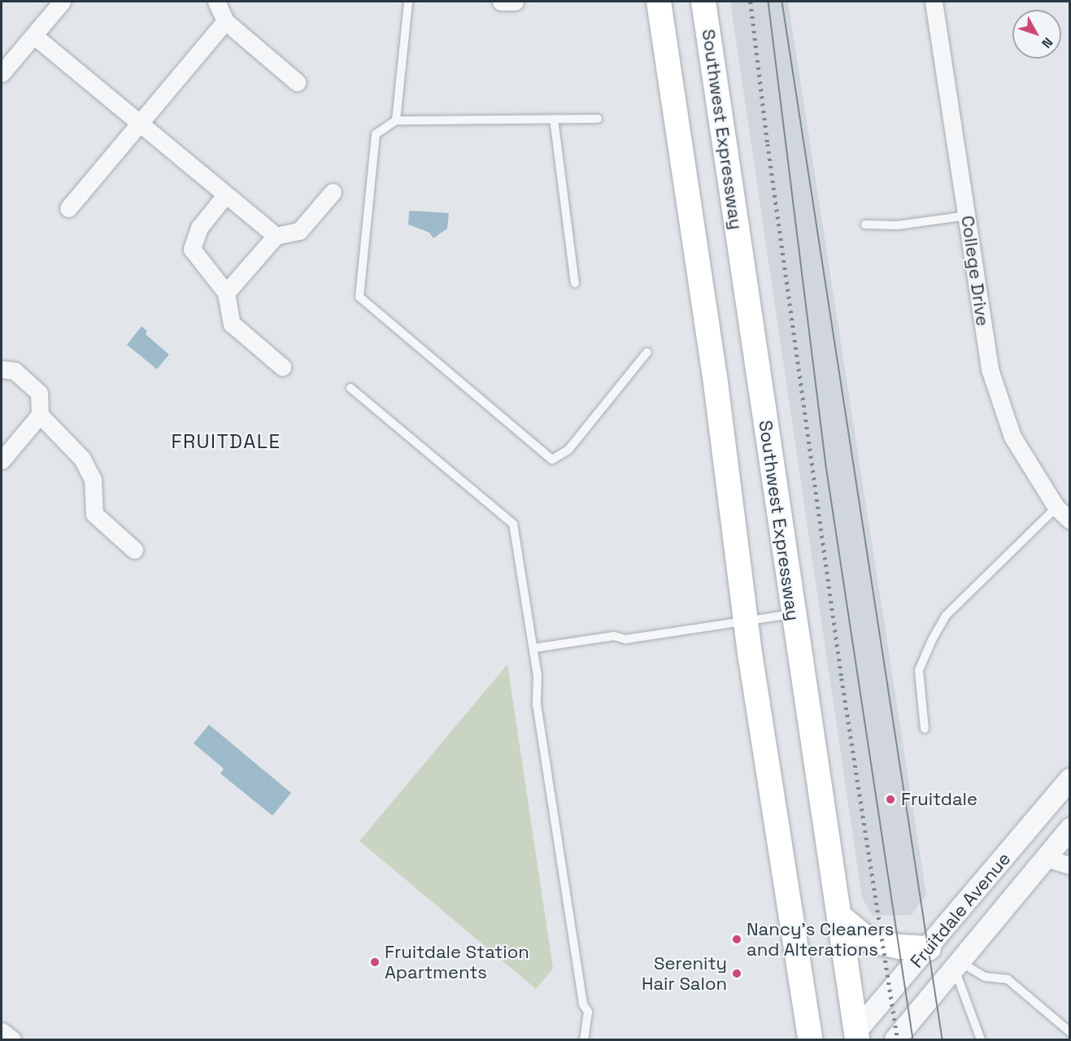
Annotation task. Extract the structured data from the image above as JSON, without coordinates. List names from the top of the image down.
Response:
{
  "streets": {
    "main road": ["Southwest Expressway"],
    "street": ["College Drive", "Fruitdale Avenue"]
  },
  "crossings": [
    ["Southwest Expressway", "Fruitdale Avenue"]
  ],
  "districts": ["FRUITDALE"],
  "places": [
    "Fruitdale",
    "Nancy's Cleaners and Alterations",
    "Fruitdale Station Apartments",
    "Serenity Hair Salon"
  ],
  "north": "bottom right"
}
